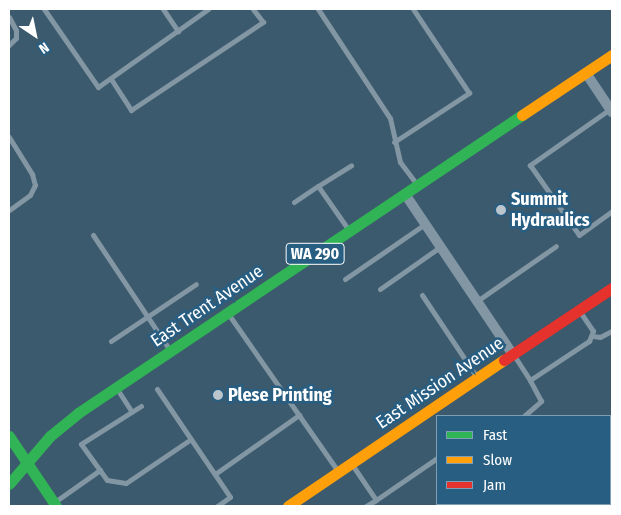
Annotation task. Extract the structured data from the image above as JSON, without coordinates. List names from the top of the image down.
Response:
{
  "streets": {
    "main road": ["WA 290", "East Trent Avenue", "East Mission Avenue"]
  },
  "places": ["Summit Hydraulics", "Plese Printing"],
  "legend": ["Fast", "Slow", "Jam"],
  "north": "bottom right"
}
